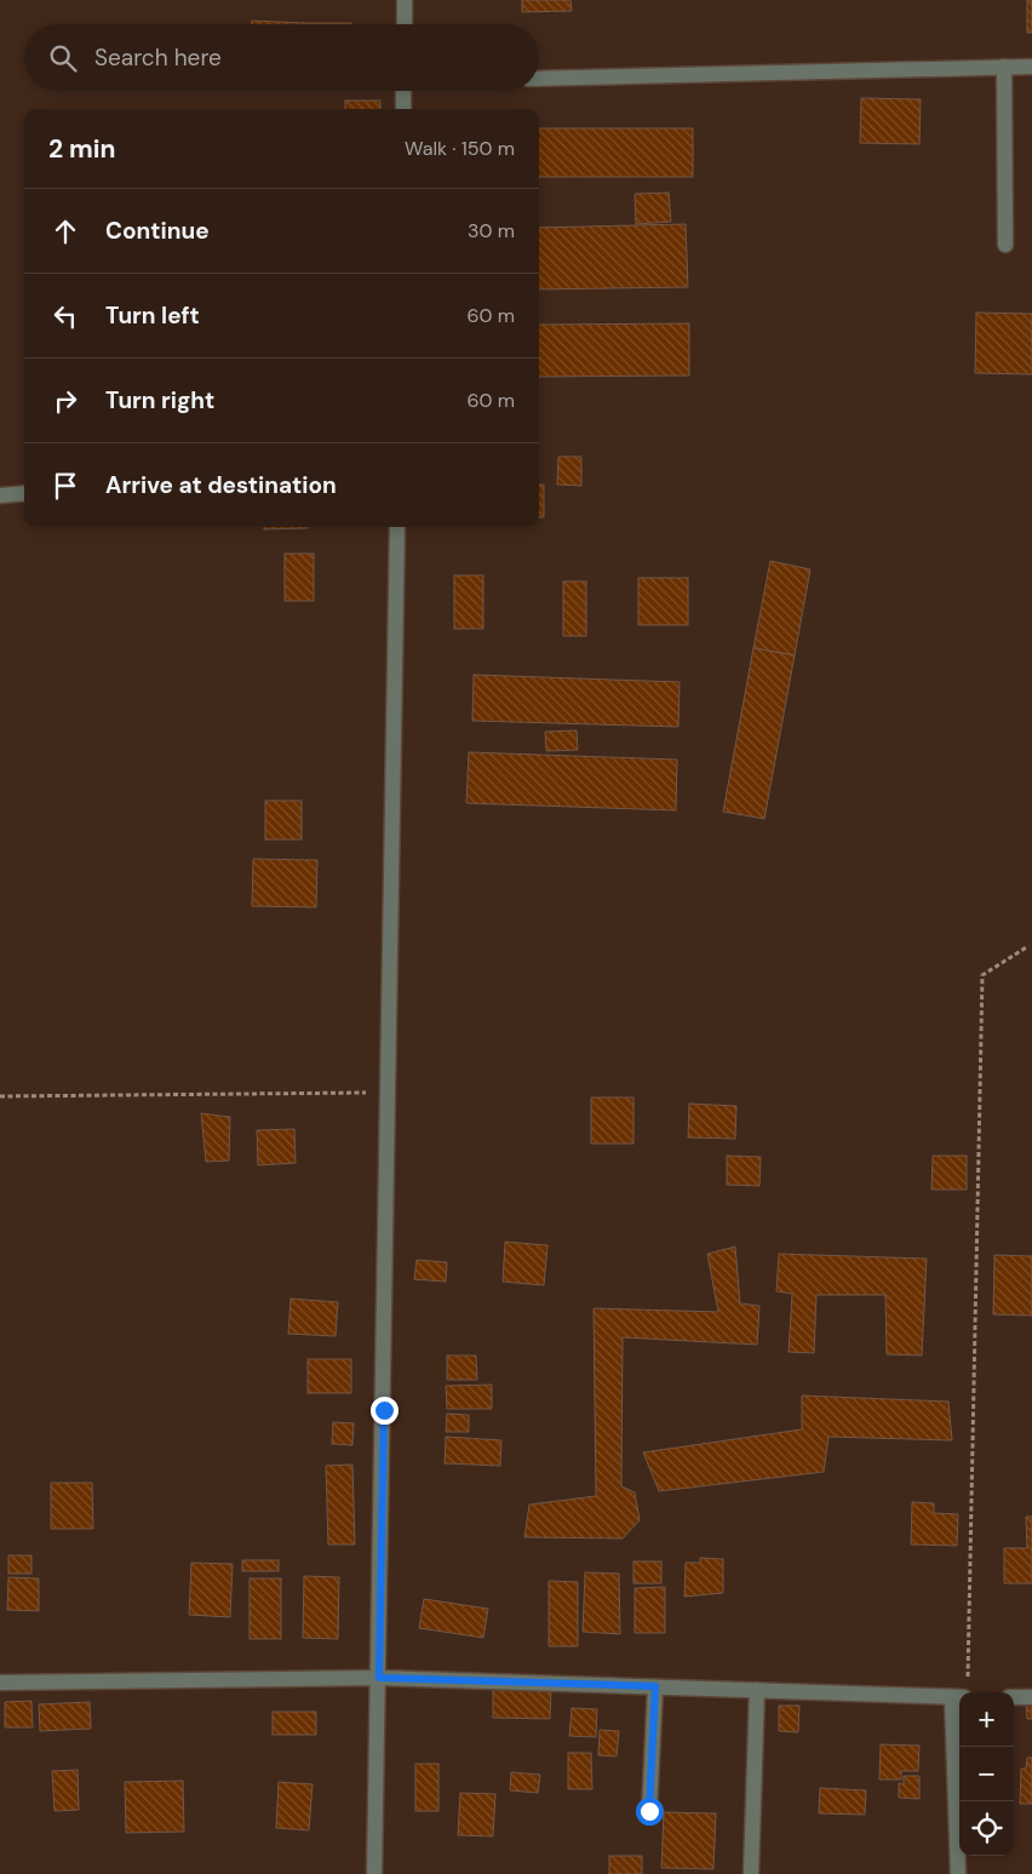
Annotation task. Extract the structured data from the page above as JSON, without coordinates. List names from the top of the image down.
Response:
{
  "page": {
    "search": "Search here",
    "heading": ["2 min", "Walk · 150 m"],
    "list": [
      ["Continue", "30 m"],
      ["Turn left", "60 m"],
      ["Turn right", "60 m"],
      "Arrive at destination"
    ],
    "map_buttons": ["+", "−"]
  }
}
